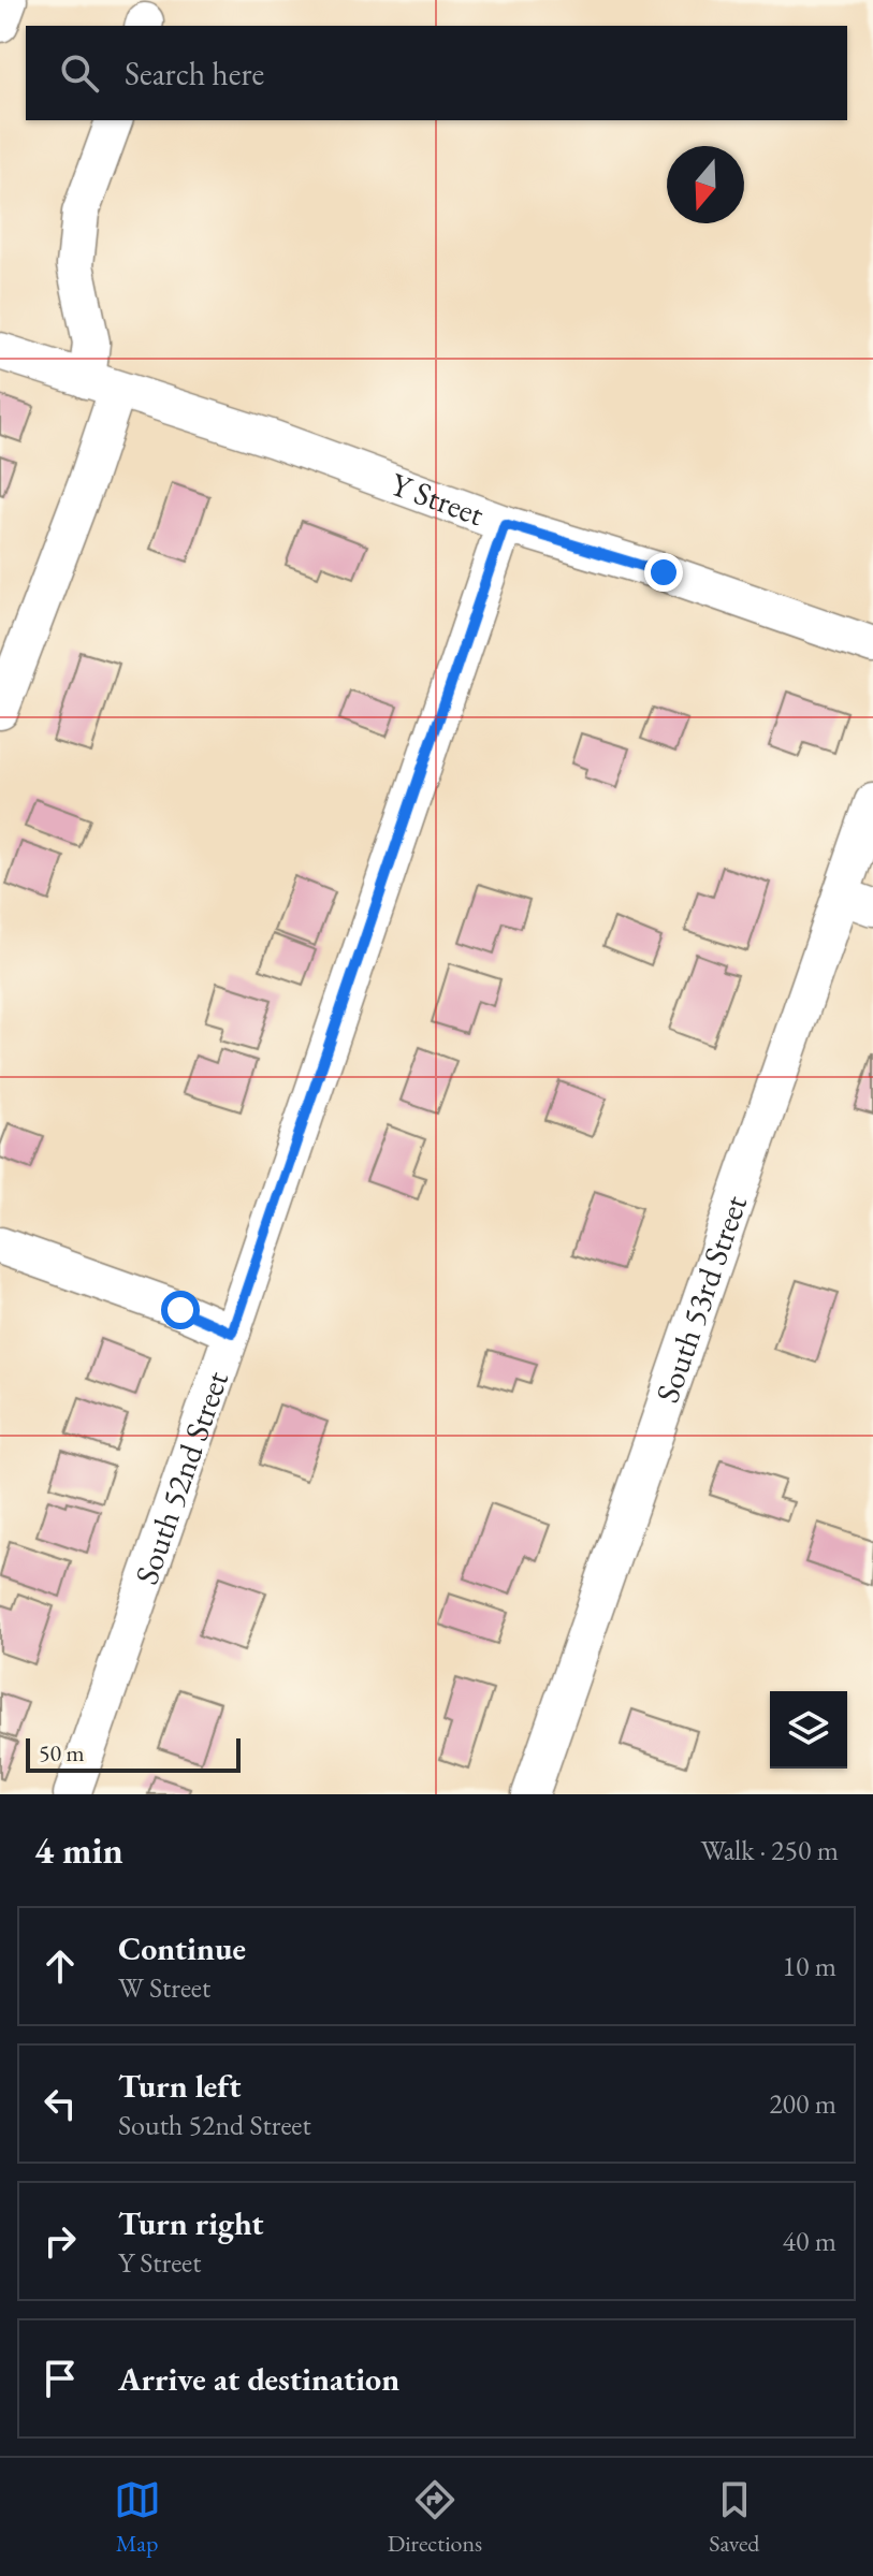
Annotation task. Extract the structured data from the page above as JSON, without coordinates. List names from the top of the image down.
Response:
{
  "streets": {
    "street": ["Y Street", "South 53rd Street", "South 52nd Street"]
  },
  "crossings": [
    ["Y Street", "South 52nd Street"]
  ],
  "scale_bar": "50 m",
  "north": "bottom",
  "page": {
    "search": "Search here",
    "scale": "50 m",
    "heading": ["4 min", "Walk · 250 m"],
    "list": [
      ["Continue", "W Street", "10 m"],
      ["Turn left", "South 52nd Street", "200 m"],
      ["Turn right", "Y Street", "40 m"],
      "Arrive at destination"
    ],
    "nav": ["Map", "Directions", "Saved"]
  }
}
